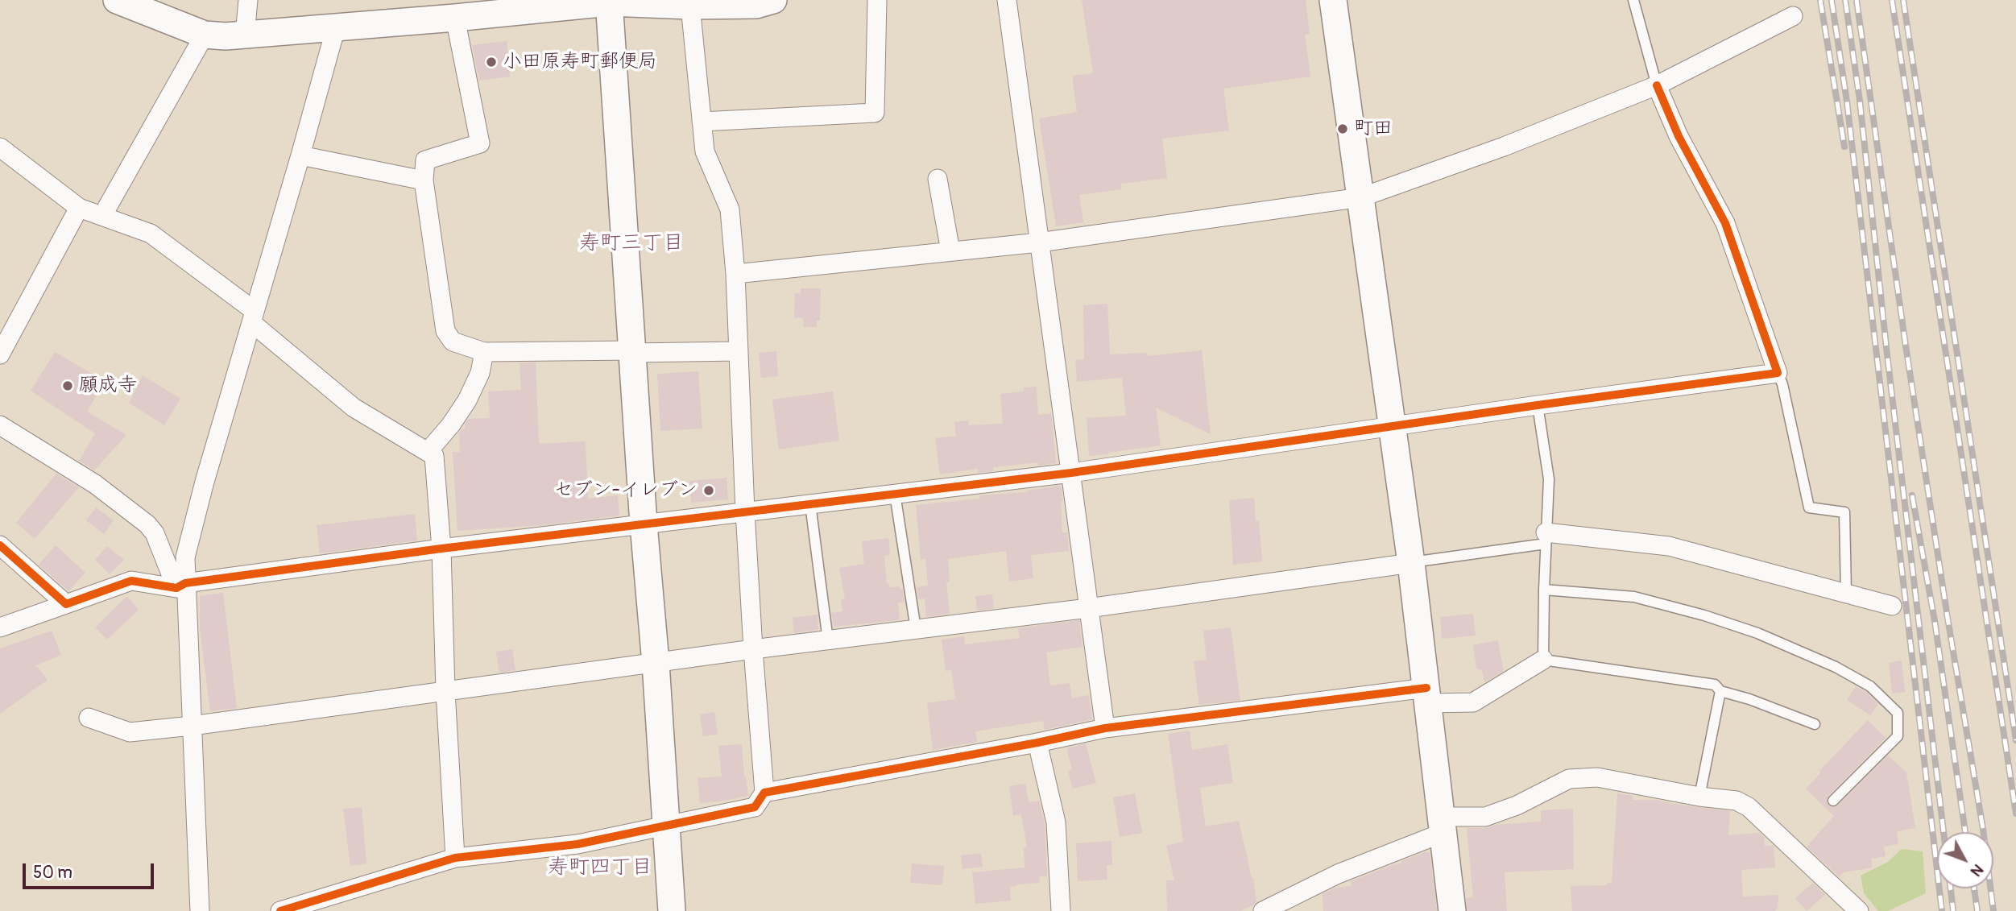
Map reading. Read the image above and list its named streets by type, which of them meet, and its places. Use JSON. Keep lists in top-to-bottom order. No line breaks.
{"districts":["寿町三丁目","寿町四丁目"],"places":["小田原寿町郵便局","町田","願成寺","セブン-イレブン"],"scale_bar":"50 m","north":"bottom right"}
